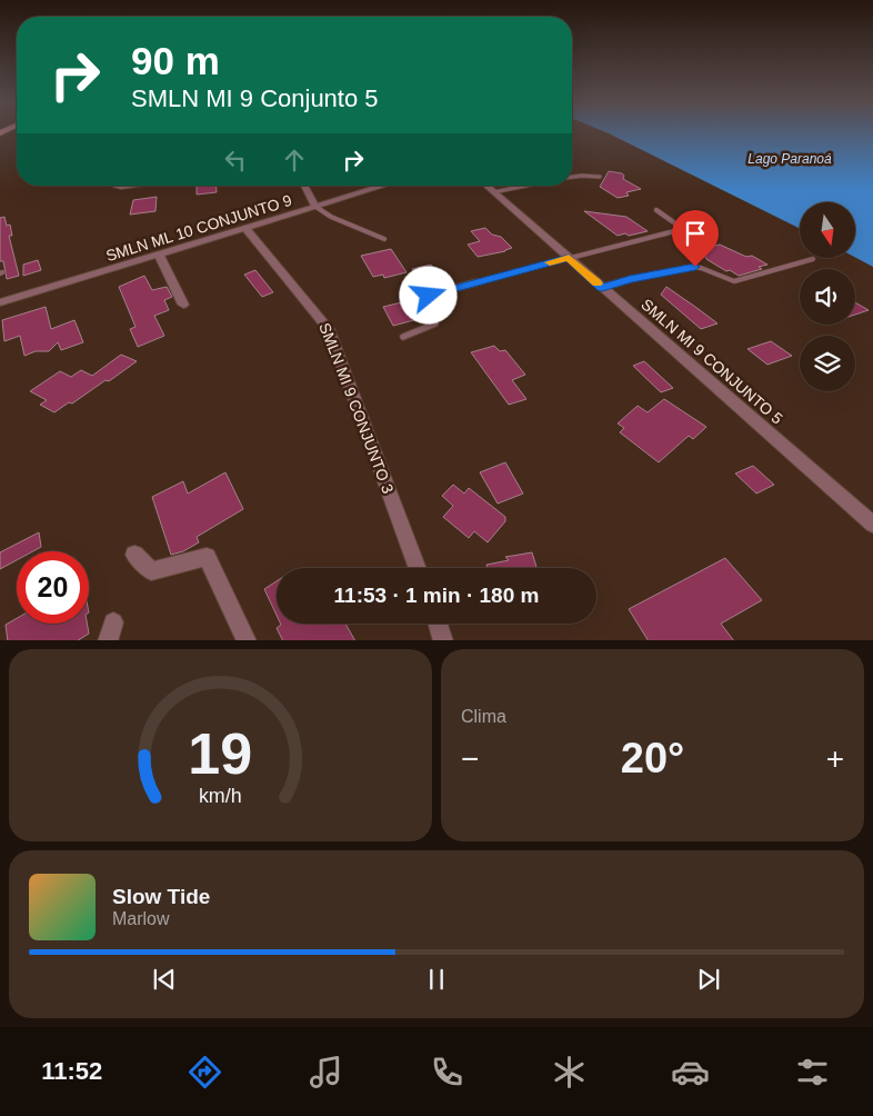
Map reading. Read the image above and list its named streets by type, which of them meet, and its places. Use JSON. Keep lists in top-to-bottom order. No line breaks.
{"streets":{"street":["SMLN ML 10 CONJUNTO 9","SMLN MI 9 CONJUNTO 5","SMLN MI 9 CONJUNTO 3"]},"crossings":[["SMLN ML 10 CONJUNTO 9","SMLN MI 9 CONJUNTO 3"]],"water":["Lago Paranoá"],"north":"bottom","page":{"turn":["90 m","SMLN MI 9 Conjunto 5"],"limit":"20","trip":"11:53 · 1 min · 180 m","tile":"Clima","heat":["−","20°","+"],"song":["Slow Tide","Marlow"],"tabs":"11:52","gauge":["19","km/h"]}}
